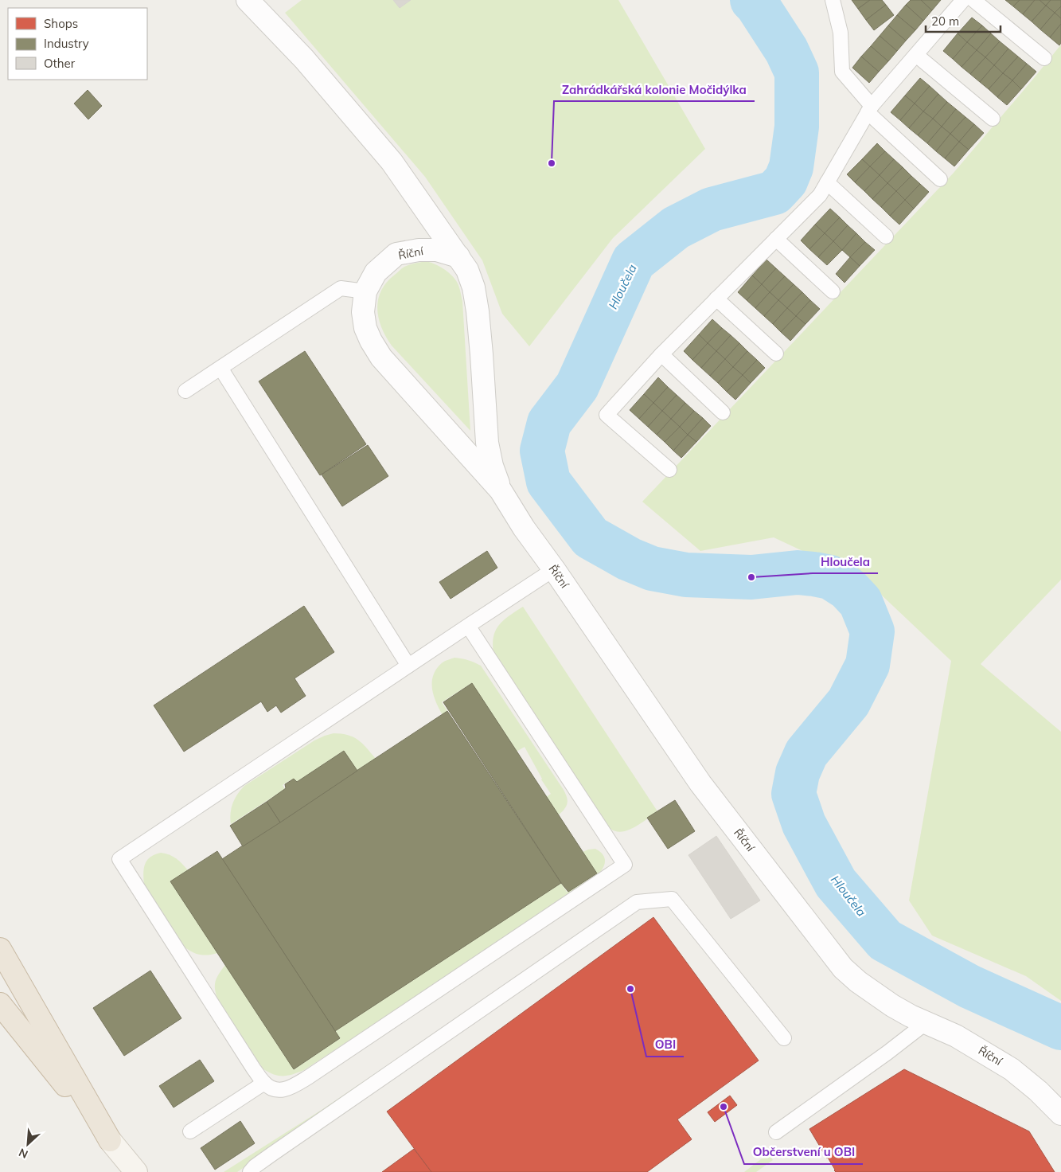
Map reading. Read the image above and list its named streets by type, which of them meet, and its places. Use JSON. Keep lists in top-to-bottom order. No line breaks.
{"streets":{"street":["Říční"]},"water":["Hloučela"],"places":["Zahrádkářská kolonie Močidýlka","Hloučela","OBI","Občerstvení u OBI"],"legend":["Shops","Industry","Other"],"scale_bar":"20 m","north":"bottom left"}
